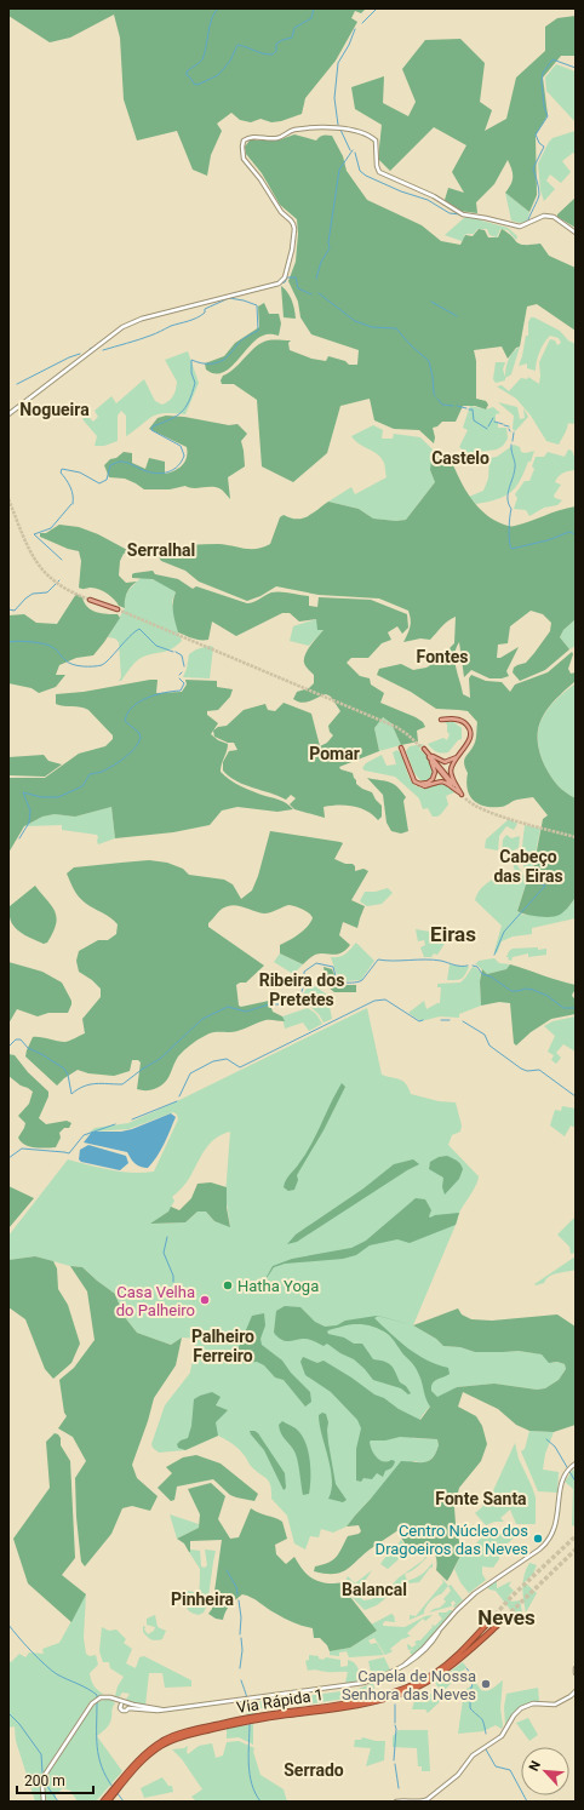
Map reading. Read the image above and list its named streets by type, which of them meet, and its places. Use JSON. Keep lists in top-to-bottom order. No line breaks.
{"streets":{"highway":["Via Rápida 1"]},"districts":["Nogueira","Castelo","Serralhal","Fontes","Pomar","Cabeço das Eiras","Eiras","Ribeira dos Pretetes","Palheiro Ferreiro","Fonte Santa","Balancal","Pinheira","Neves","Serrado"],"places":["Hatha Yoga","Casa Velha do Palheiro","Centro Núcleo dos Dragoeiros das Neves","Capela de Nossa Senhora das Neves"],"scale_bar":"200 m","north":"top left"}
